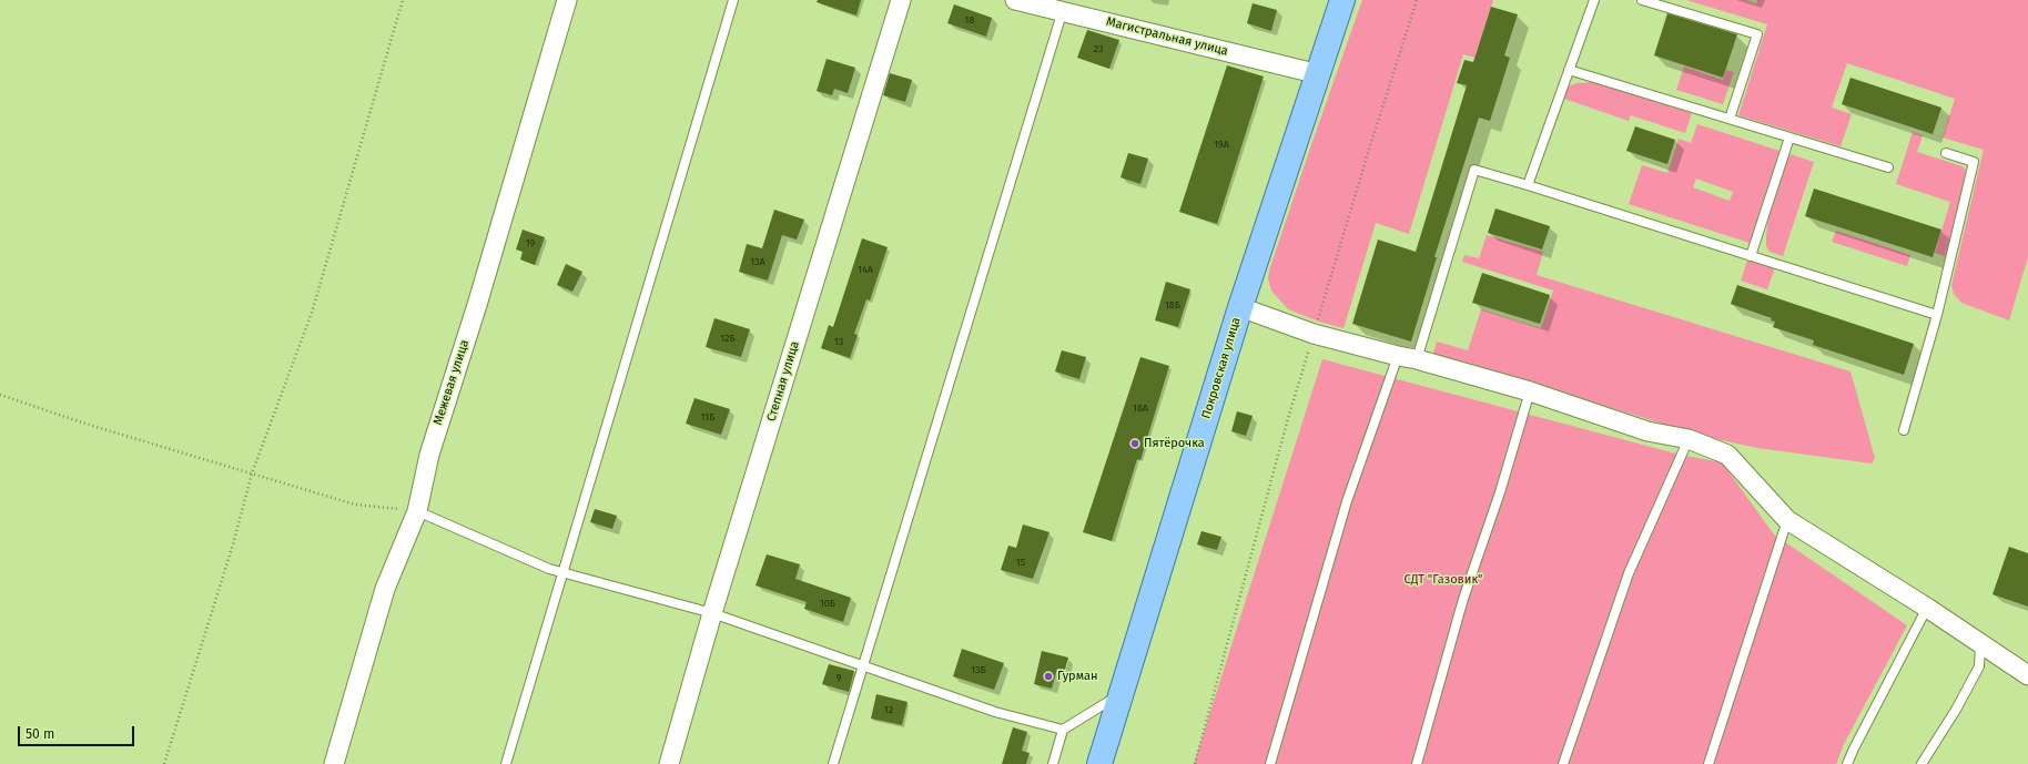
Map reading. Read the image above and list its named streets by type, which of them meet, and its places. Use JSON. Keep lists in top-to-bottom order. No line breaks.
{"streets":{"main road":["Покровская улица"],"street":["Магистральная улица","Степная улица","Межевая улица"]},"crossings":[["Магистральная улица","Покровская улица"]],"parks":["СДТ \"Газовик\""],"places":["Пятёрочка","Гурман"],"house_numbers":["18","23","19А","19","13А","14А","18Б","12Б","13","18А","11Б","15","10Б","13Б","9","12"],"scale_bar":"50 m"}
